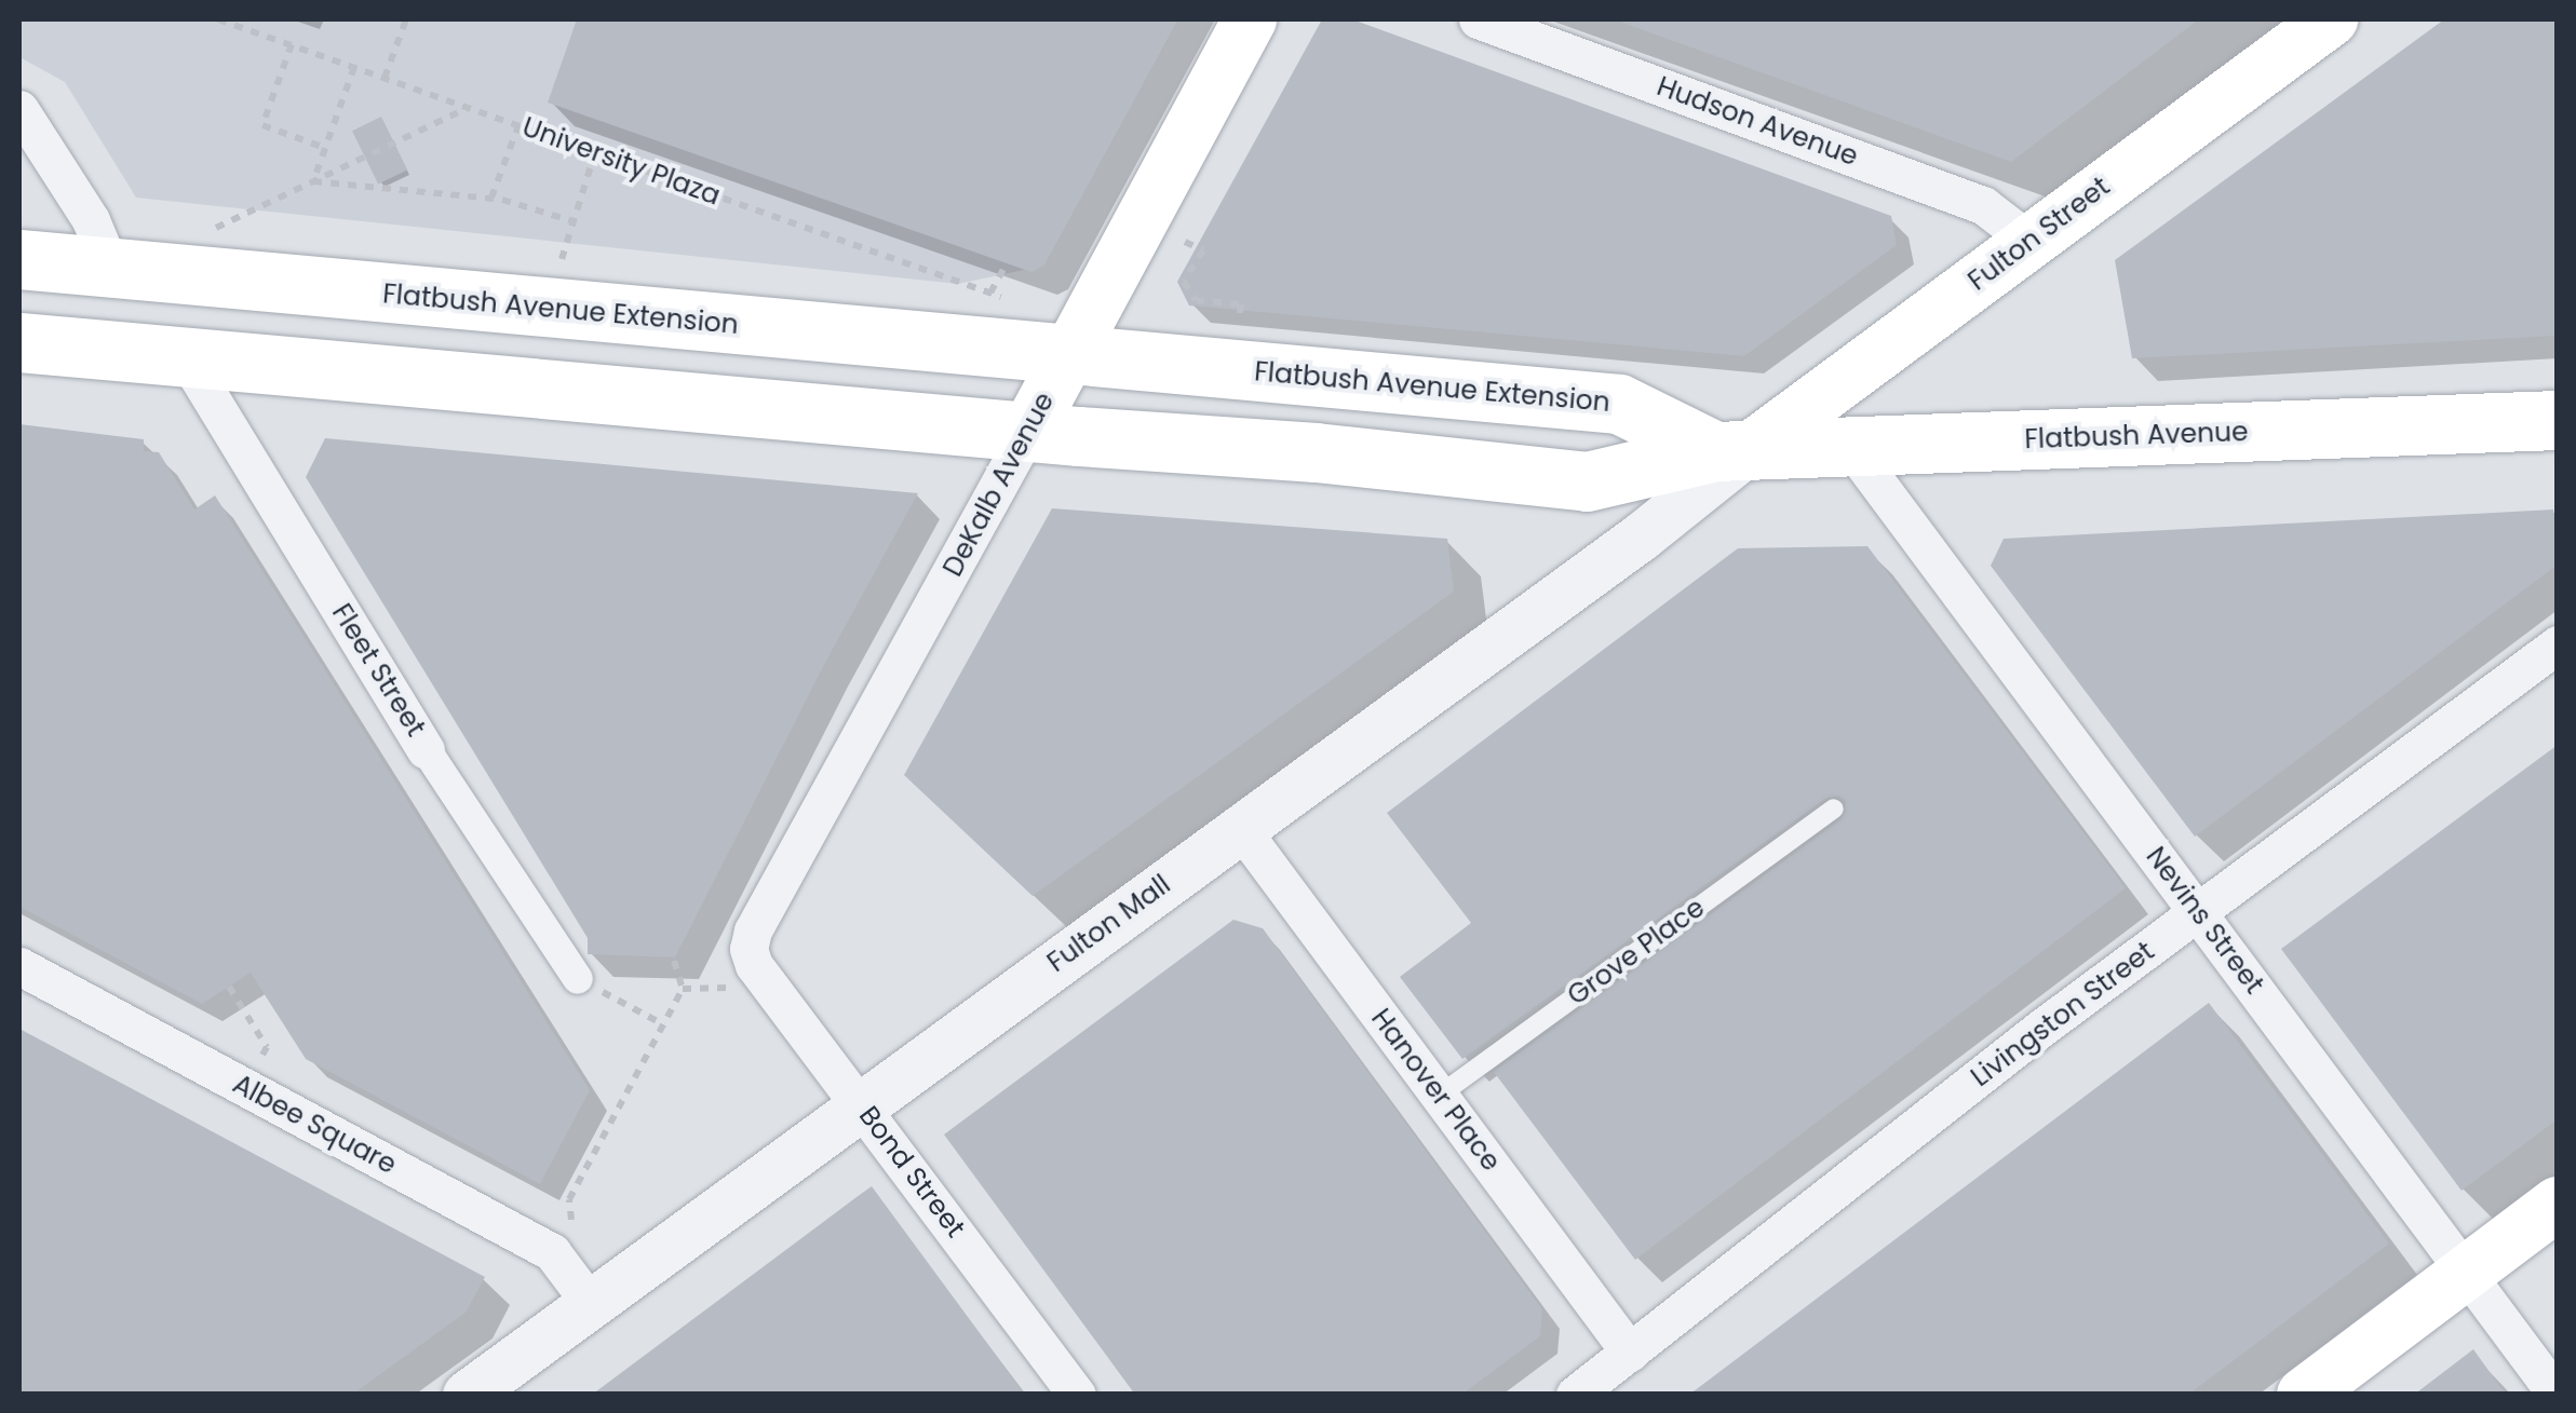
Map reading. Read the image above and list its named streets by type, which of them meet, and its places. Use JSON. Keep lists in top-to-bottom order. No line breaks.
{"streets":{"main road":["Fulton Street","Flatbush Avenue Extension","Flatbush Avenue","DeKalb Avenue"],"street":["Hudson Avenue","Fleet Street","Nevins Street","Fulton Mall","Livingston Street","Hanover Place","Albee Square","Bond Street"],"lane":["Grove Place"],"path":["University Plaza"]},"crossings":[["Hudson Avenue","Fulton Street"],["Fulton Street","Flatbush Avenue Extension"],["Fulton Street","Flatbush Avenue"],["Fulton Street","Fulton Mall"],["Flatbush Avenue Extension","Flatbush Avenue"],["Flatbush Avenue Extension","DeKalb Avenue"],["Flatbush Avenue Extension","Fulton Mall"],["Flatbush Avenue","Nevins Street"],["Flatbush Avenue","Fulton Mall"],["DeKalb Avenue","Bond Street"],["Nevins Street","Livingston Street"],["Fulton Mall","Hanover Place"],["Fulton Mall","Albee Square"],["Fulton Mall","Bond Street"],["Grove Place","Hanover Place"],["Livingston Street","Hanover Place"]]}
